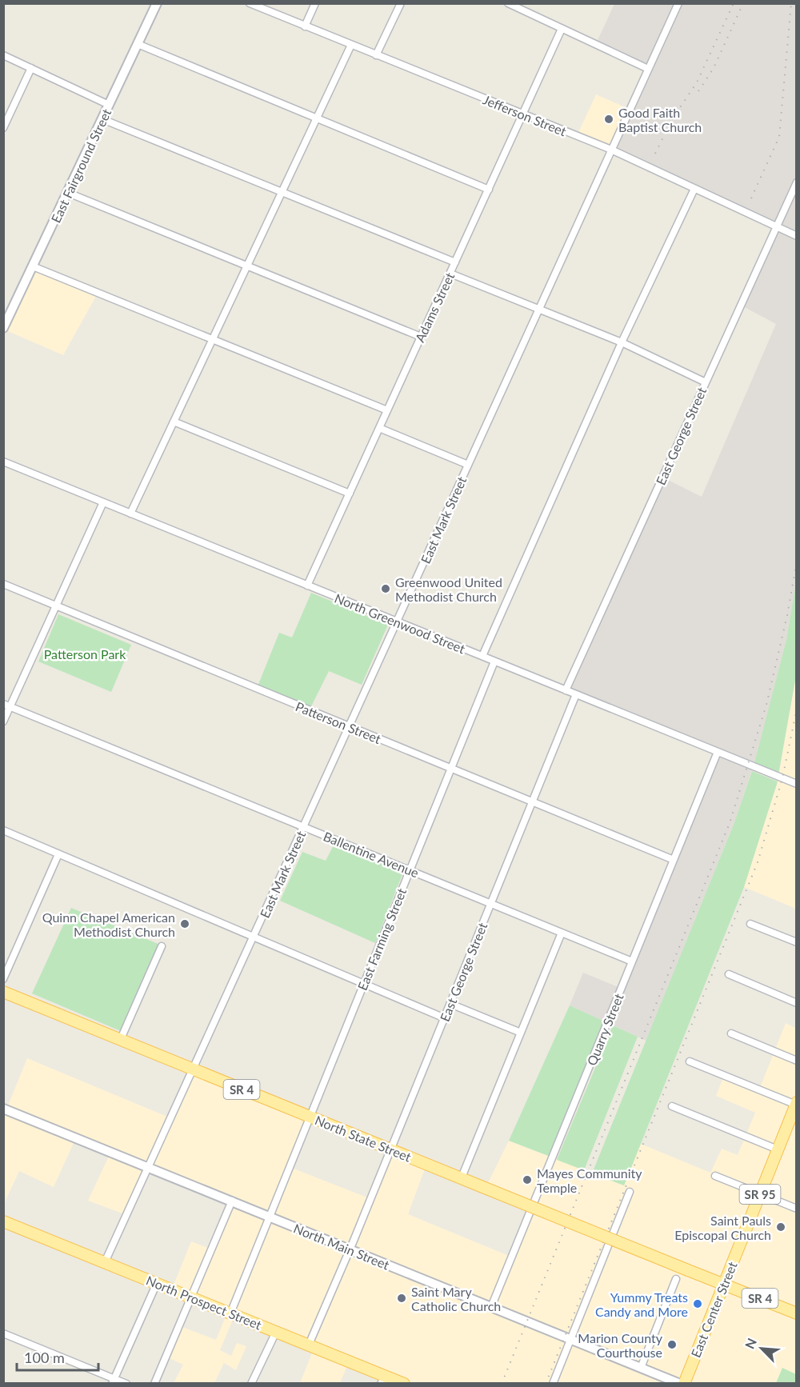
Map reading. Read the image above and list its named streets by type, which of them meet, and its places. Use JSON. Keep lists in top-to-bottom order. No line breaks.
{"streets":{"main road":["SR 4","North State Street","SR 95","North Prospect Street","East Center Street"],"street":["Jefferson Street","East Fairground Street","Adams Street","East George Street","East Mark Street","North Greenwood Street","Patterson Street","Ballentine Avenue","East Farming Street","Quarry Street","North Main Street"]},"crossings":[["Jefferson Street","Adams Street"],["Jefferson Street","East George Street"],["Jefferson Street","East Mark Street"],["Adams Street","North Greenwood Street"],["East George Street","North Greenwood Street"],["East George Street","Patterson Street"],["East George Street","Ballentine Avenue"],["East George Street","North State Street"],["East George Street","North Main Street"],["East George Street","North Prospect Street"],["East Mark Street","North Greenwood Street"],["East Mark Street","Patterson Street"],["East Mark Street","Ballentine Avenue"],["East Mark Street","North State Street"],["East Mark Street","North Main Street"],["East Mark Street","North Prospect Street"],["North Greenwood Street","East Farming Street"],["North Greenwood Street","Quarry Street"],["Patterson Street","East Farming Street"],["Patterson Street","Quarry Street"],["Ballentine Avenue","East Farming Street"],["Ballentine Avenue","Quarry Street"],["East Farming Street","North State Street"],["East Farming Street","North Main Street"],["East Farming Street","North Prospect Street"],["Quarry Street","North Main Street"],["SR 4","North State Street"],["SR 4","East Center Street"],["North State Street","East Center Street"]],"parks":["Patterson Park"],"places":["Good Faith Baptist Church","Greenwood United Methodist Church","Quinn Chapel American Methodist Church","Mayes Community Temple","Saint Pauls Episcopal Church","Saint Mary Catholic Church","Yummy Treats Candy and More","Marion County Courthouse"],"scale_bar":"100 m","north":"top left"}
